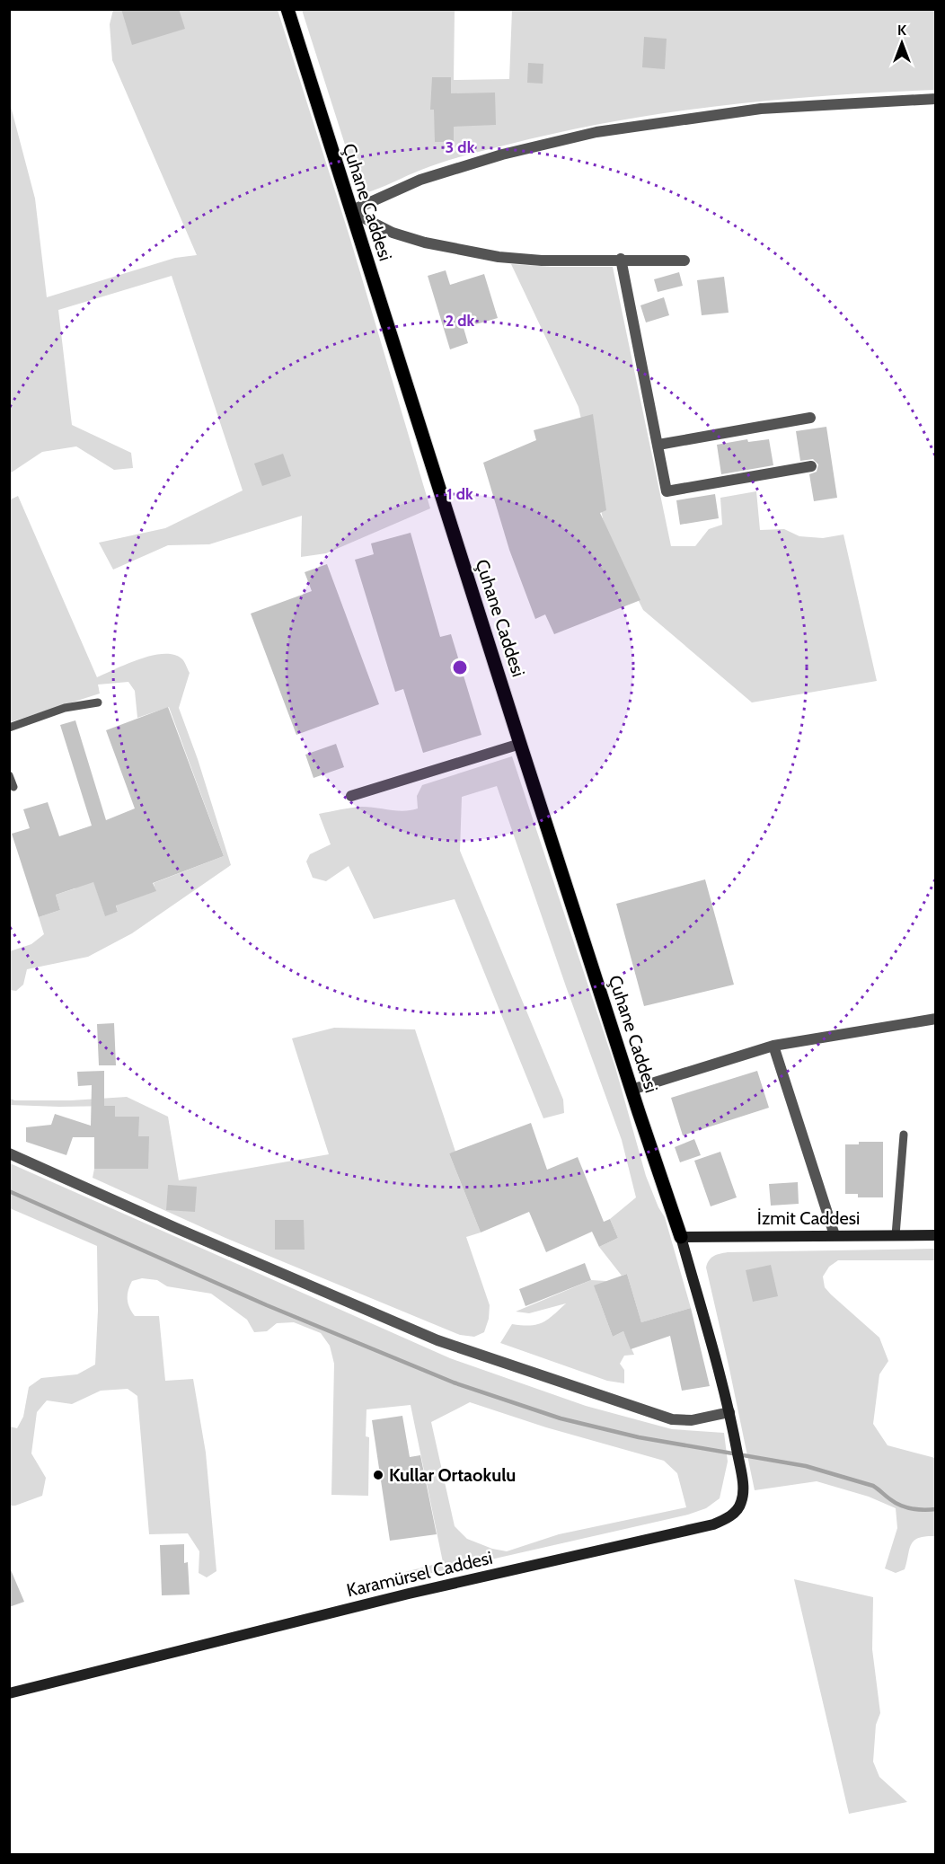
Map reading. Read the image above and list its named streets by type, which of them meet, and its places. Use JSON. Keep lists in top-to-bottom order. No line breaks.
{"streets":{"main road":["Çuhane Caddesi","İzmit Caddesi","Karamürsel Caddesi"]},"crossings":[["Çuhane Caddesi","İzmit Caddesi"],["Çuhane Caddesi","Karamürsel Caddesi"],["İzmit Caddesi","Karamürsel Caddesi"]],"places":["Kullar Ortaokulu"],"north":"top","rings":["3 dk","2 dk","1 dk"]}
